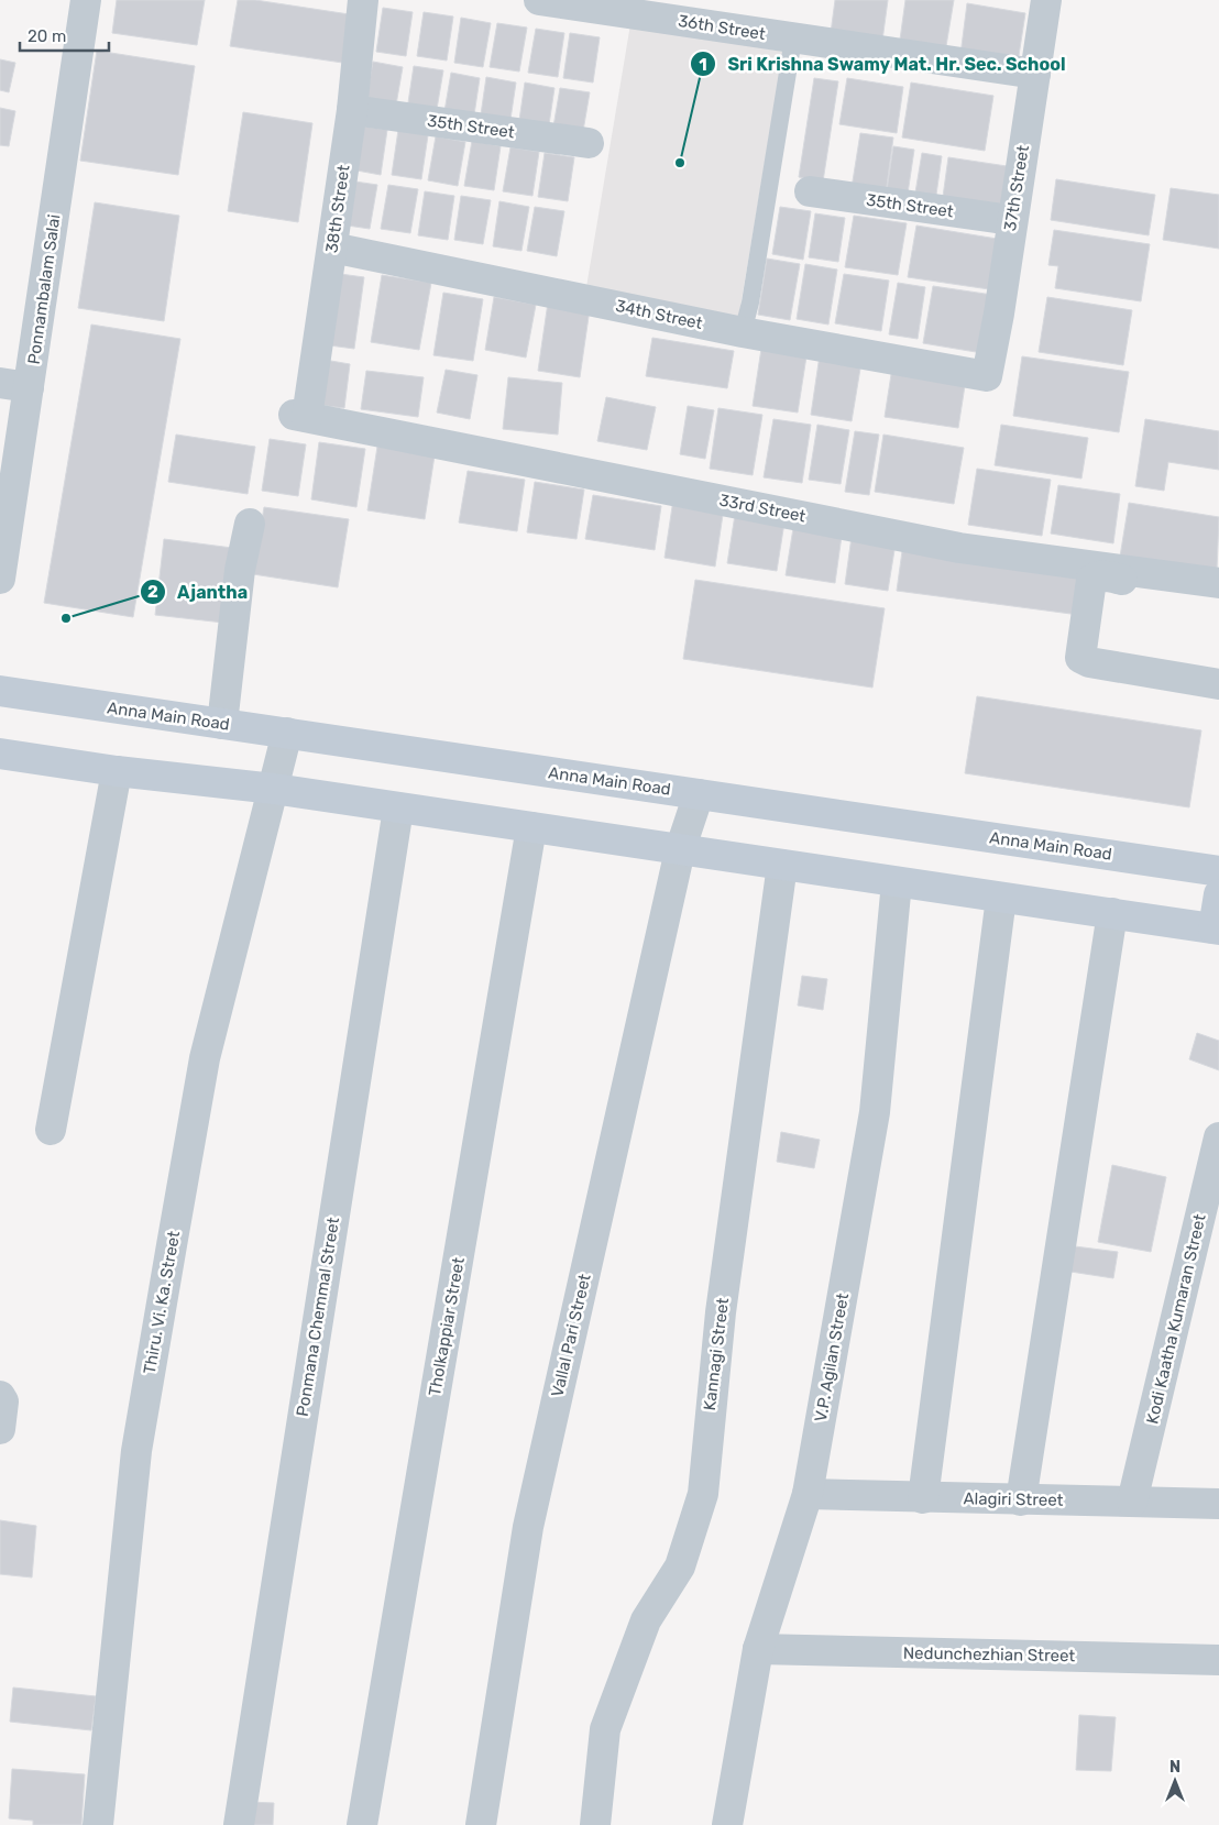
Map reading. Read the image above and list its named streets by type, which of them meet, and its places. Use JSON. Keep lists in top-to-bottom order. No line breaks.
{"streets":{"main road":["Anna Main Road"],"street":["36th Street","35th Street","37th Street","38th Street","Ponnambalam Salai","34th Street","33rd Street","Thiru. Vi. Ka. Street","Ponmana Chemmal Street","Kodi Kaatha Kumaran Street","Tholkappiar Street","Vallal Pari Street","Kannagi Street","V.P. Agilan Street","Alagiri Street","Nedunchezhian Street"]},"crossings":[["36th Street","37th Street"],["35th Street","37th Street"],["35th Street","38th Street"],["37th Street","34th Street"],["38th Street","34th Street"],["38th Street","33rd Street"],["Anna Main Road","Thiru. Vi. Ka. Street"],["Anna Main Road","Vallal Pari Street"],["Kodi Kaatha Kumaran Street","Alagiri Street"],["V.P. Agilan Street","Alagiri Street"],["V.P. Agilan Street","Nedunchezhian Street"]],"places":["Sri Krishna Swamy Mat. Hr. Sec. School","Ajantha"],"scale_bar":"20 m","north":"top"}
